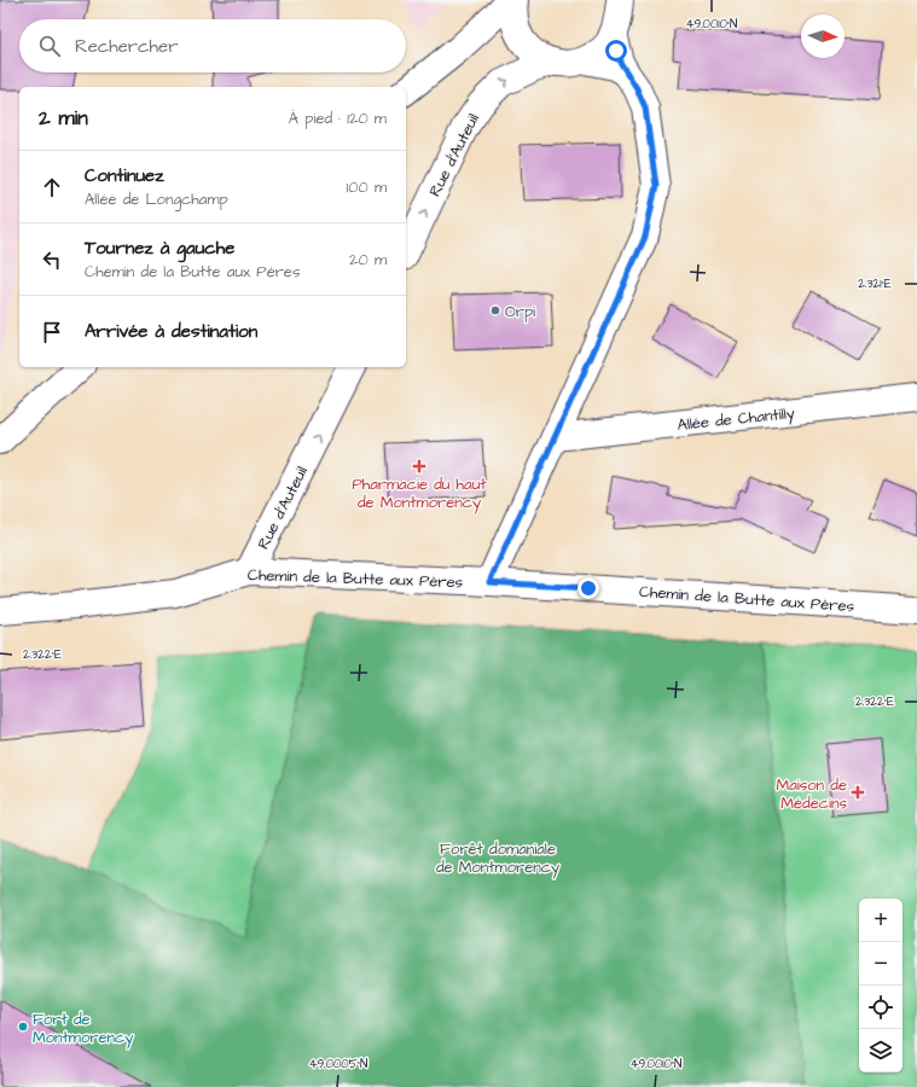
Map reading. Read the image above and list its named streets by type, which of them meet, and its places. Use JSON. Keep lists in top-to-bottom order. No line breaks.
{"streets":{"street":["Rue d'Auteuil","Allée de Chantilly","Chemin de la Butte aux Pères"]},"crossings":[["Rue d'Auteuil","Chemin de la Butte aux Pères"]],"parks":["Forêt domaniale de Montmorency"],"places":{"other":["Orpi","Fort de Montmorency"],"health":["Pharmacie du haut de Montmorency","Maison de Médecins"]},"north":"right","page":{"search":"Rechercher","heading":["2 min","À pied · 120 m"],"list":[["Continuez","Allée de Longchamp","100 m"],["Tournez à gauche","Chemin de la Butte aux Pères","20 m"],"Arrivée à destination"],"map_buttons":["+","−"]},"coordinates":["49.0010°N","2.321°E","2.322°E","49.0005°N"]}
